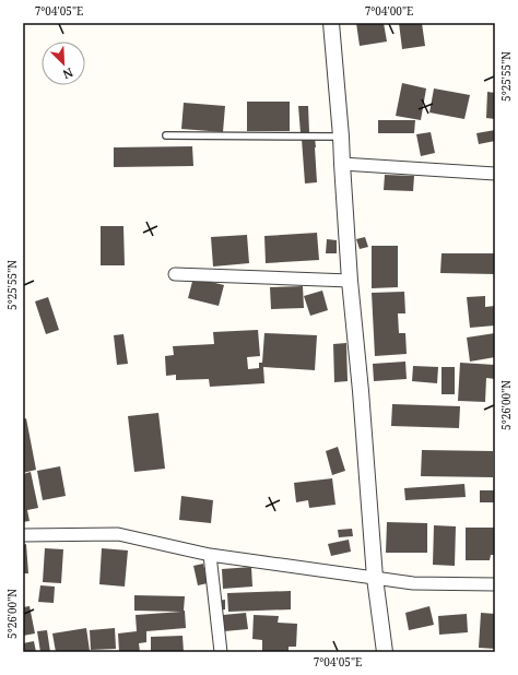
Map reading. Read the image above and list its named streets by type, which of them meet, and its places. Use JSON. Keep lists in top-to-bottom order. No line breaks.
{"north":"bottom right","coordinates":["7°04'05\"E","7°04'00\"E","5°25'55\"N","5°26'00\"N"]}
